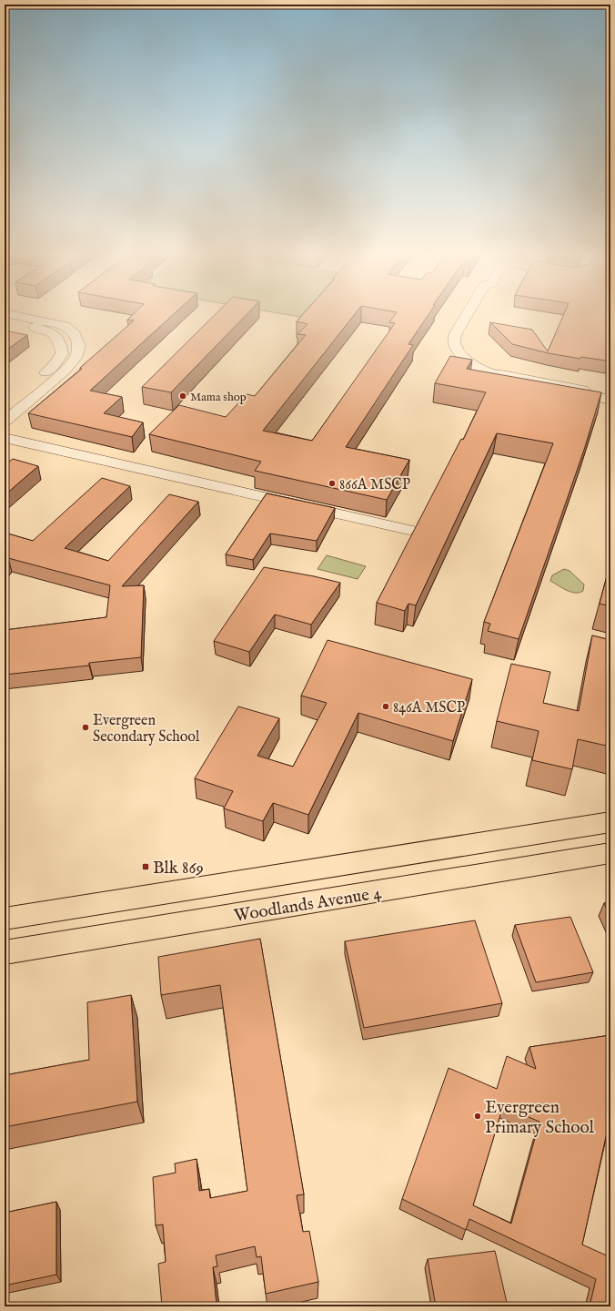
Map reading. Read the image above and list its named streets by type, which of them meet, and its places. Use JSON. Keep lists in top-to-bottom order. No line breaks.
{"streets":{"main road":["Woodlands Avenue 4"]},"places":{"other":["Mama shop","866A MSCP","846A MSCP","Evergreen Secondary School","Evergreen Primary School"],"transit":["Blk 869"]}}
